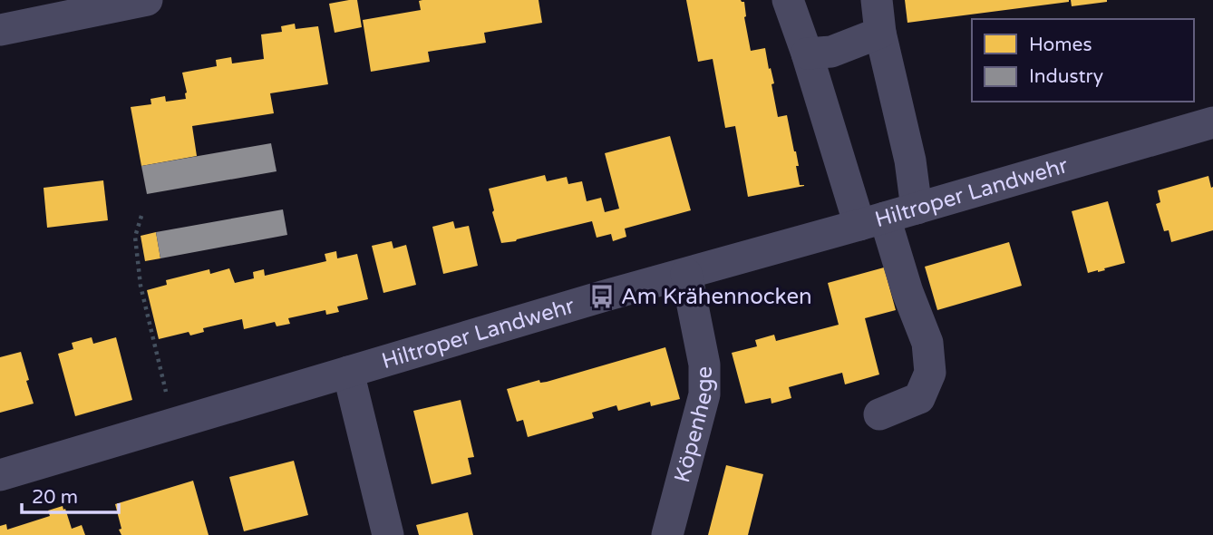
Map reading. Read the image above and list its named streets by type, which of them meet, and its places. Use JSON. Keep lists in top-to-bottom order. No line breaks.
{"streets":{"street":["Hiltroper Landwehr","Köpenhege"]},"crossings":[["Hiltroper Landwehr","Köpenhege"]],"places":{"bus stop":["Am Krähennocken"]},"legend":["Homes","Industry"],"scale_bar":"20 m"}
